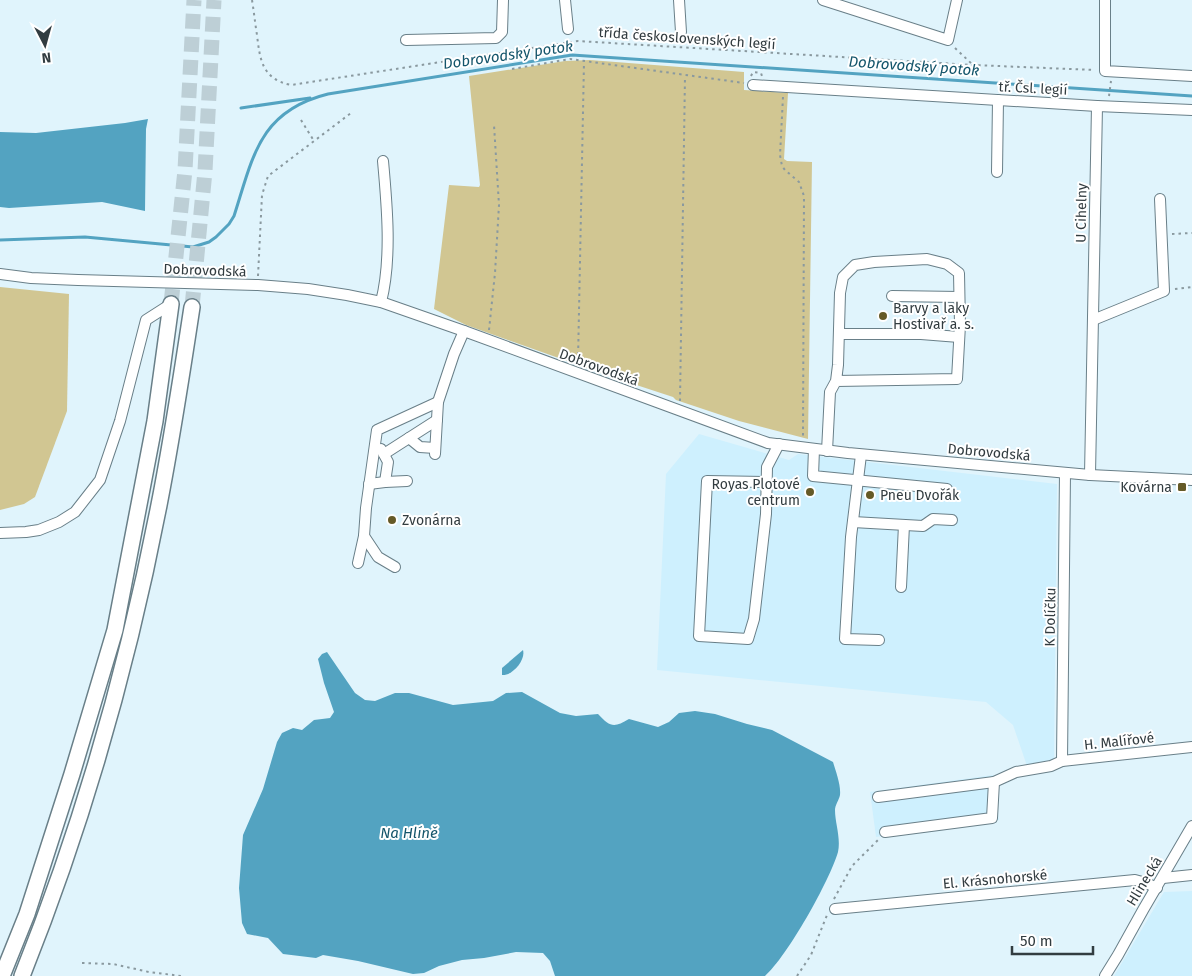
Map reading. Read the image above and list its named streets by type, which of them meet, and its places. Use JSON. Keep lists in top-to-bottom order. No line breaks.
{"streets":{"street":["tř. Čsl. legií","U Cihelny","Dobrovodská","K Dolíčku","H. Malířové","El. Krásnohorské","Hlinecká"],"path":["třída československých legií"]},"crossings":[["třída československých legií","tř. Čsl. legií"],["tř. Čsl. legií","U Cihelny"],["U Cihelny","Dobrovodská"],["Dobrovodská","K Dolíčku"],["K Dolíčku","H. Malířové"],["El. Krásnohorské","Hlinecká"]],"water":["Dobrovodský potok","Na Hlíně"],"places":{"other":["Barvy a laky Hostivař a. s.","Royas Plotové centrum","Pneu Dvořák","Zvonárna"],"transit":["Kovárna"]},"scale_bar":"50 m","north":"bottom"}
